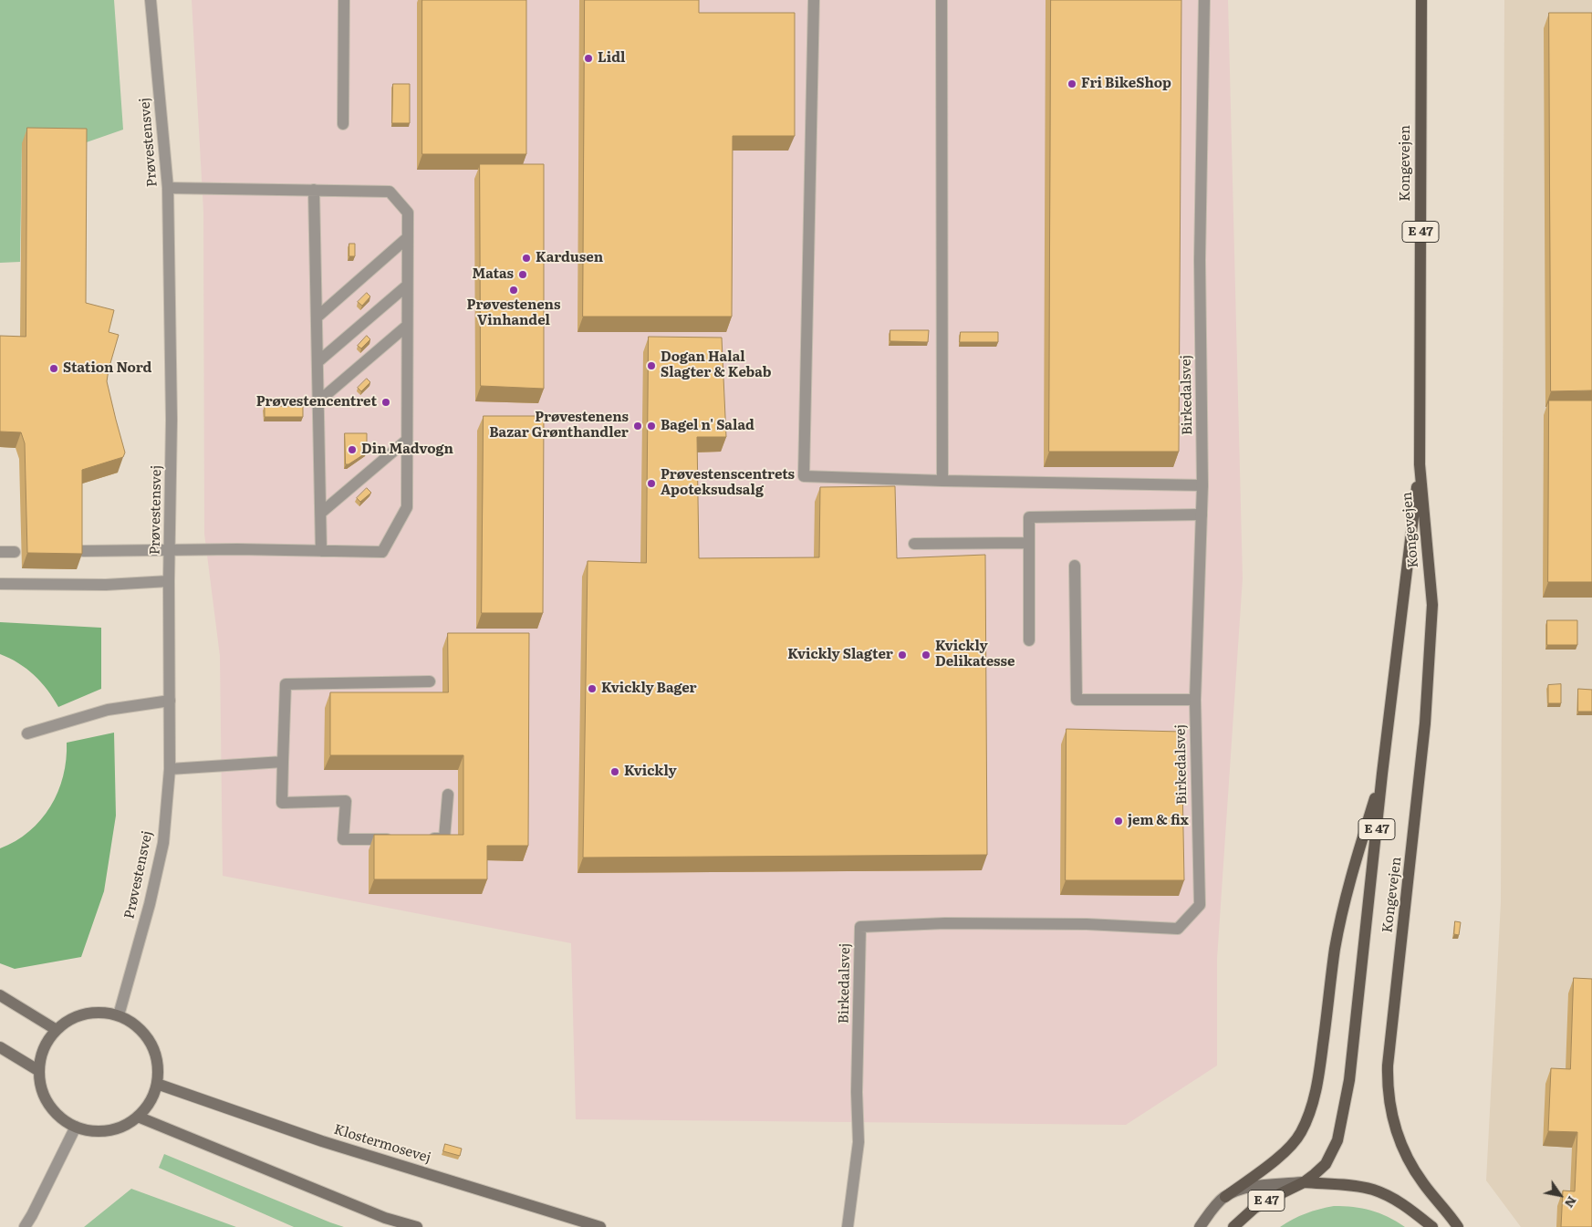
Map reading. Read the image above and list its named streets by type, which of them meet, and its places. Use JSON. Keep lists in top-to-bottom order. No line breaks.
{"streets":{"main road":["Kongevejen","E 47","Klostermosevej"],"street":["Prøvestensvej","Birkedalsvej"]},"crossings":[["Prøvestensvej","Klostermosevej"],["Kongevejen","E 47"]],"places":["Lidl","Fri BikeShop","Kardusen","Matas","Prøvestenens Vinhandel","Dogan Halal Slagter & Kebab","Station Nord","Prøvestencentret","Prøvestenens Bazar Grønthandler","Bagel n' Salad","Din Madvogn","Prøvestenscentrets Apoteksudsalg","Kvickly Slagter","Kvickly Delikatesse","Kvickly Bager","Kvickly","jem & fix"],"north":"bottom right"}
